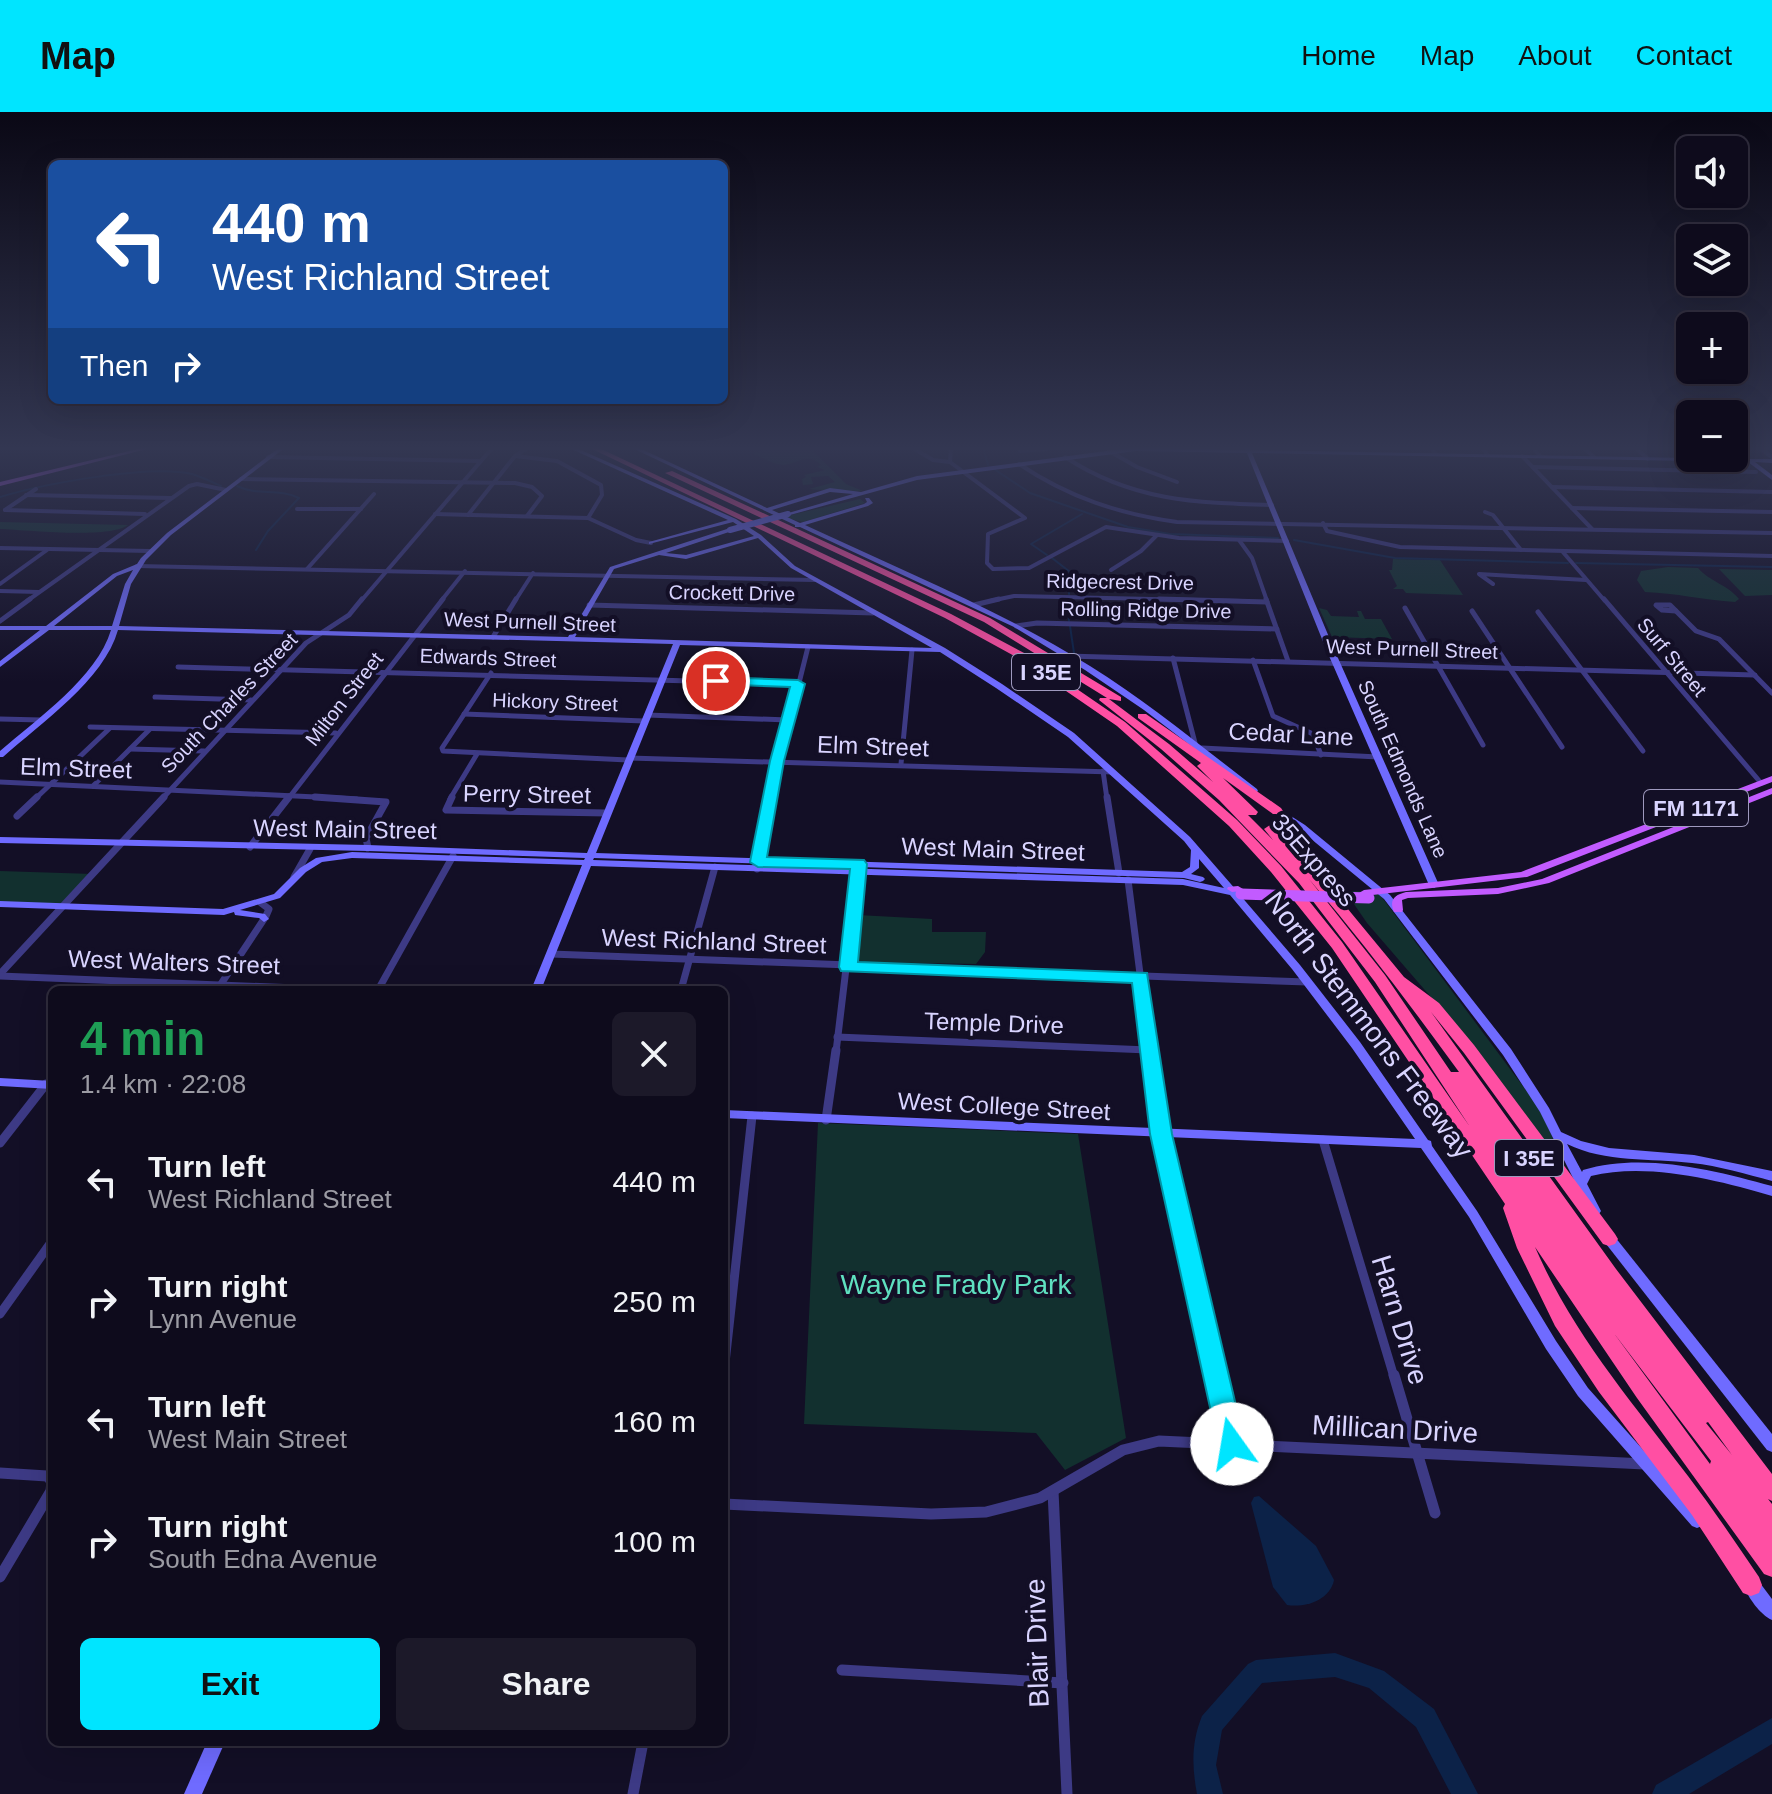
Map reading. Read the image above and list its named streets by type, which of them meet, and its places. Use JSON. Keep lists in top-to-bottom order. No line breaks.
{"streets":{"highway":["I 35E","35Express","North Stemmons Freeway"],"main road":["West Purnell Street","South Edmonds Lane","FM 1171","West Main Street","West College Street"],"street":["Ridgecrest Drive","Crockett Drive","Rolling Ridge Drive","Surf Street","Edwards Street","Milton Street","Hickory Street","South Charles Street","Cedar Lane","Elm Street","Perry Street","West Richland Street","West Walters Street","Temple Drive","Harn Drive","Millican Drive","Blair Drive"]},"crossings":[["Crockett Drive","North Stemmons Freeway"],["West Purnell Street","Surf Street"],["West Purnell Street","Milton Street"],["West Purnell Street","South Charles Street"],["West Purnell Street","South Edmonds Lane"],["West Purnell Street","North Stemmons Freeway"],["Surf Street","West Main Street"],["Edwards Street","Milton Street"],["Edwards Street","South Charles Street"],["I 35E","North Stemmons Freeway"],["Milton Street","Elm Street"],["Milton Street","West Main Street"],["Hickory Street","Elm Street"],["South Charles Street","Elm Street"],["South Charles Street","West Main Street"],["South Charles Street","West Walters Street"],["Cedar Lane","South Edmonds Lane"],["Elm Street","Perry Street"],["Elm Street","West Main Street"],["Elm Street","North Stemmons Freeway"],["South Edmonds Lane","West Main Street"],["West Main Street","North Stemmons Freeway"],["West Richland Street","North Stemmons Freeway"],["North Stemmons Freeway","West College Street"],["North Stemmons Freeway","Millican Drive"],["West College Street","Harn Drive"],["Harn Drive","Millican Drive"],["Millican Drive","Blair Drive"]],"parks":["Wayne Frady Park"],"page":{"header":"Map","nav":["Home","Map","About","Contact"],"map_buttons":["+","−"],"turn":["440 m","West Richland Street"],"then":"Then","heading":["4 min","1.4 km · 22:08"],"list":[{"name":"Turn left","note":"West Richland Street","value":"440 m"},{"name":"Turn right","note":"Lynn Avenue","value":"250 m"},{"name":"Turn left","note":"West Main Street","value":"160 m"},{"name":"Turn right","note":"South Edna Avenue","value":"100 m"}],"buttons":["Exit","Share"]}}
